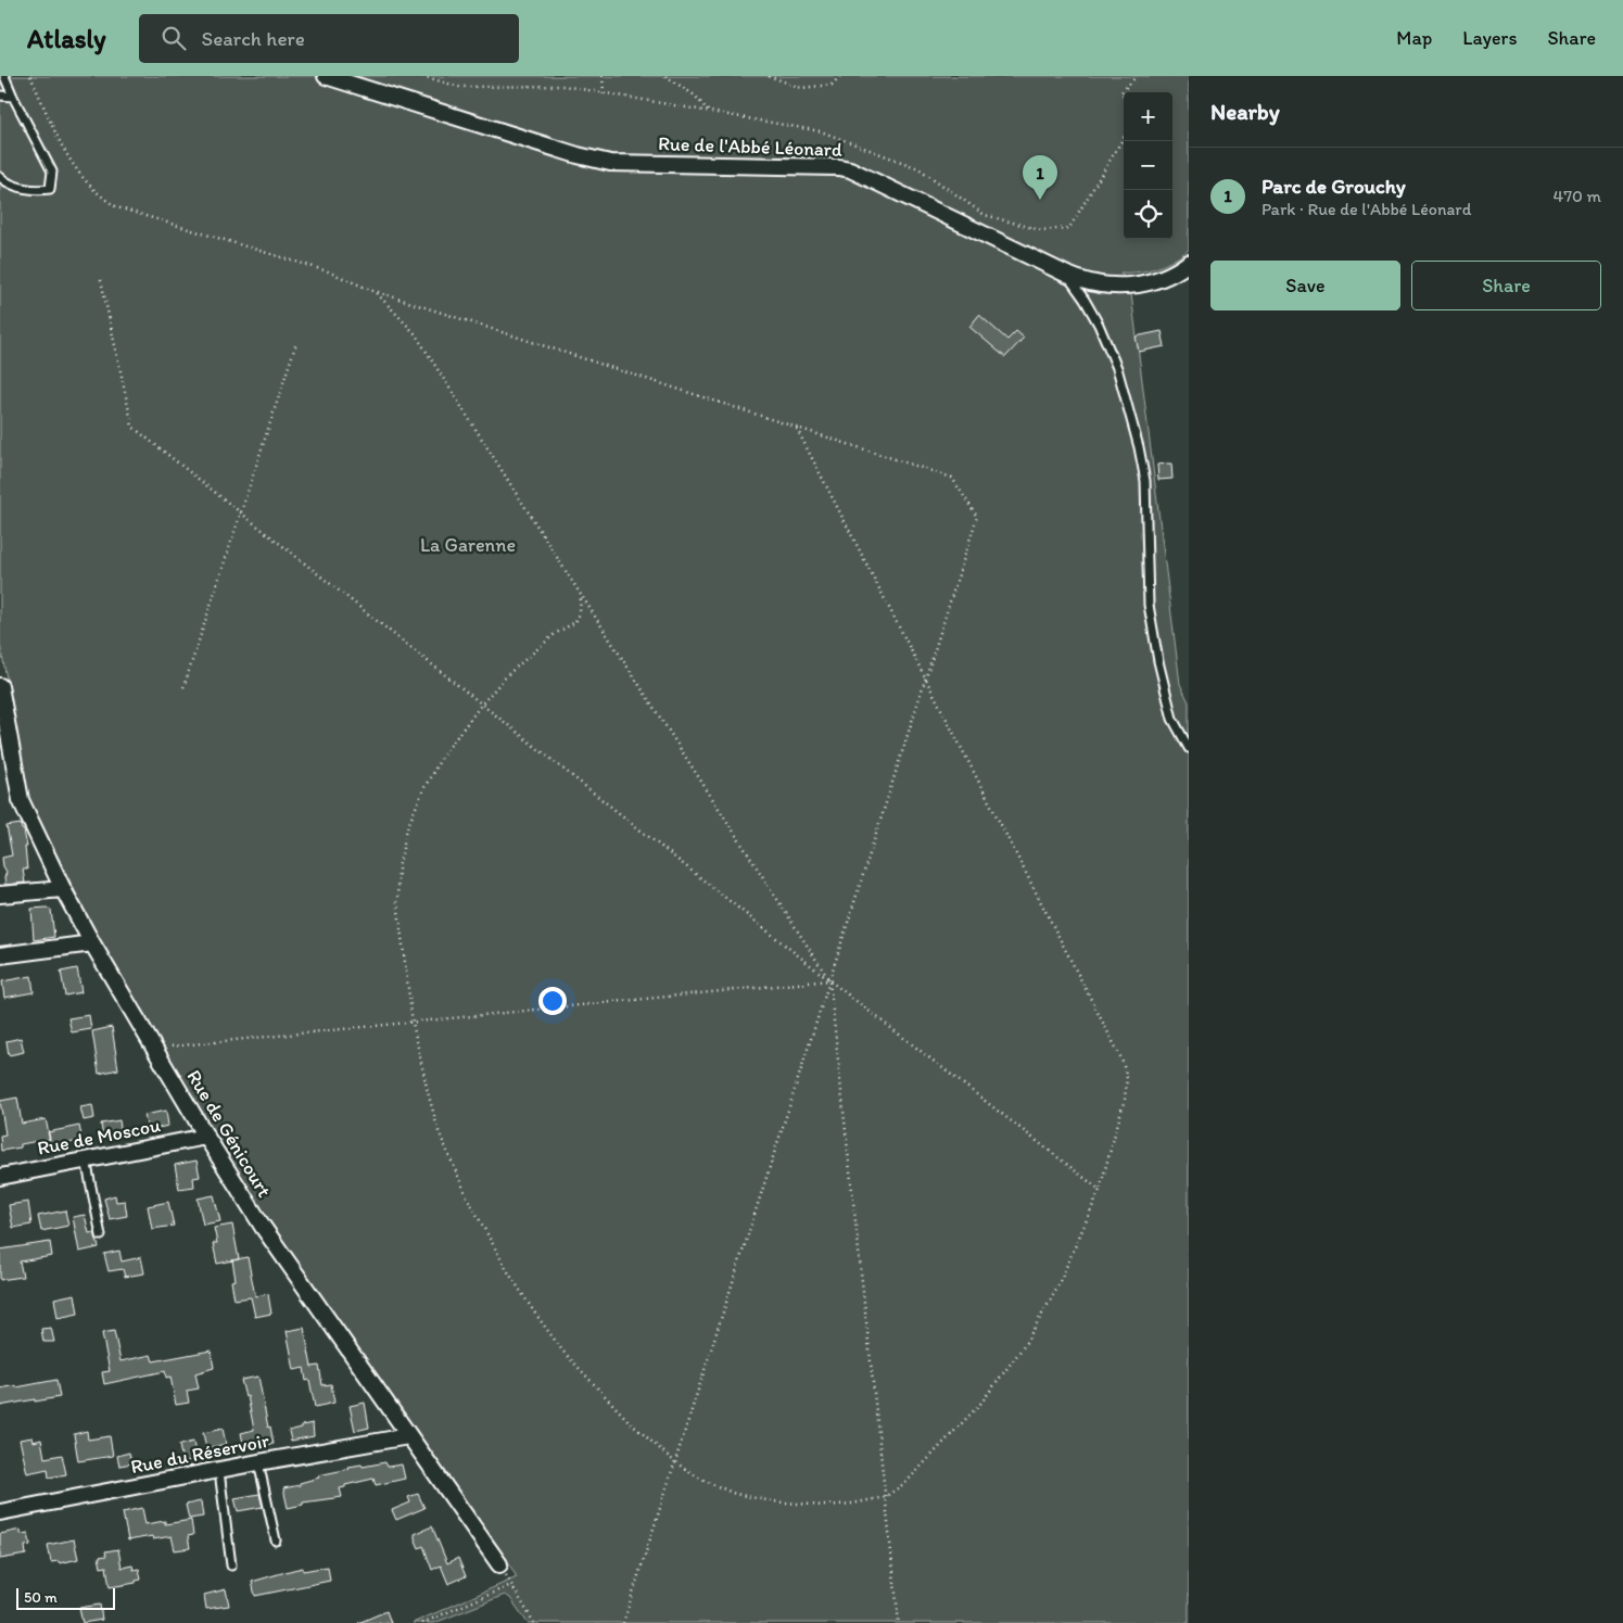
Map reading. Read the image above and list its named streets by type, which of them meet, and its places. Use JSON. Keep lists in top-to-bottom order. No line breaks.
{"streets":{"street":["Rue de l'Abbé Léonard","Rue de Génicourt","Rue de Moscou","Rue du Réservoir"]},"crossings":[["Rue de Génicourt","Rue de Moscou"],["Rue de Génicourt","Rue du Réservoir"]],"parks":["La Garenne"],"scale_bar":"50 m","page":{"header":"Atlasly","search":"Search here","nav":["Map","Layers","Share"],"heading":"Nearby","map_buttons":["+","−"],"list":[{"mark":"1","name":"Parc de Grouchy","note":"Park · Rue de l'Abbé Léonard","value":"470 m"}],"pins":"1","buttons":["Save","Share"],"scale":"50 m"}}
